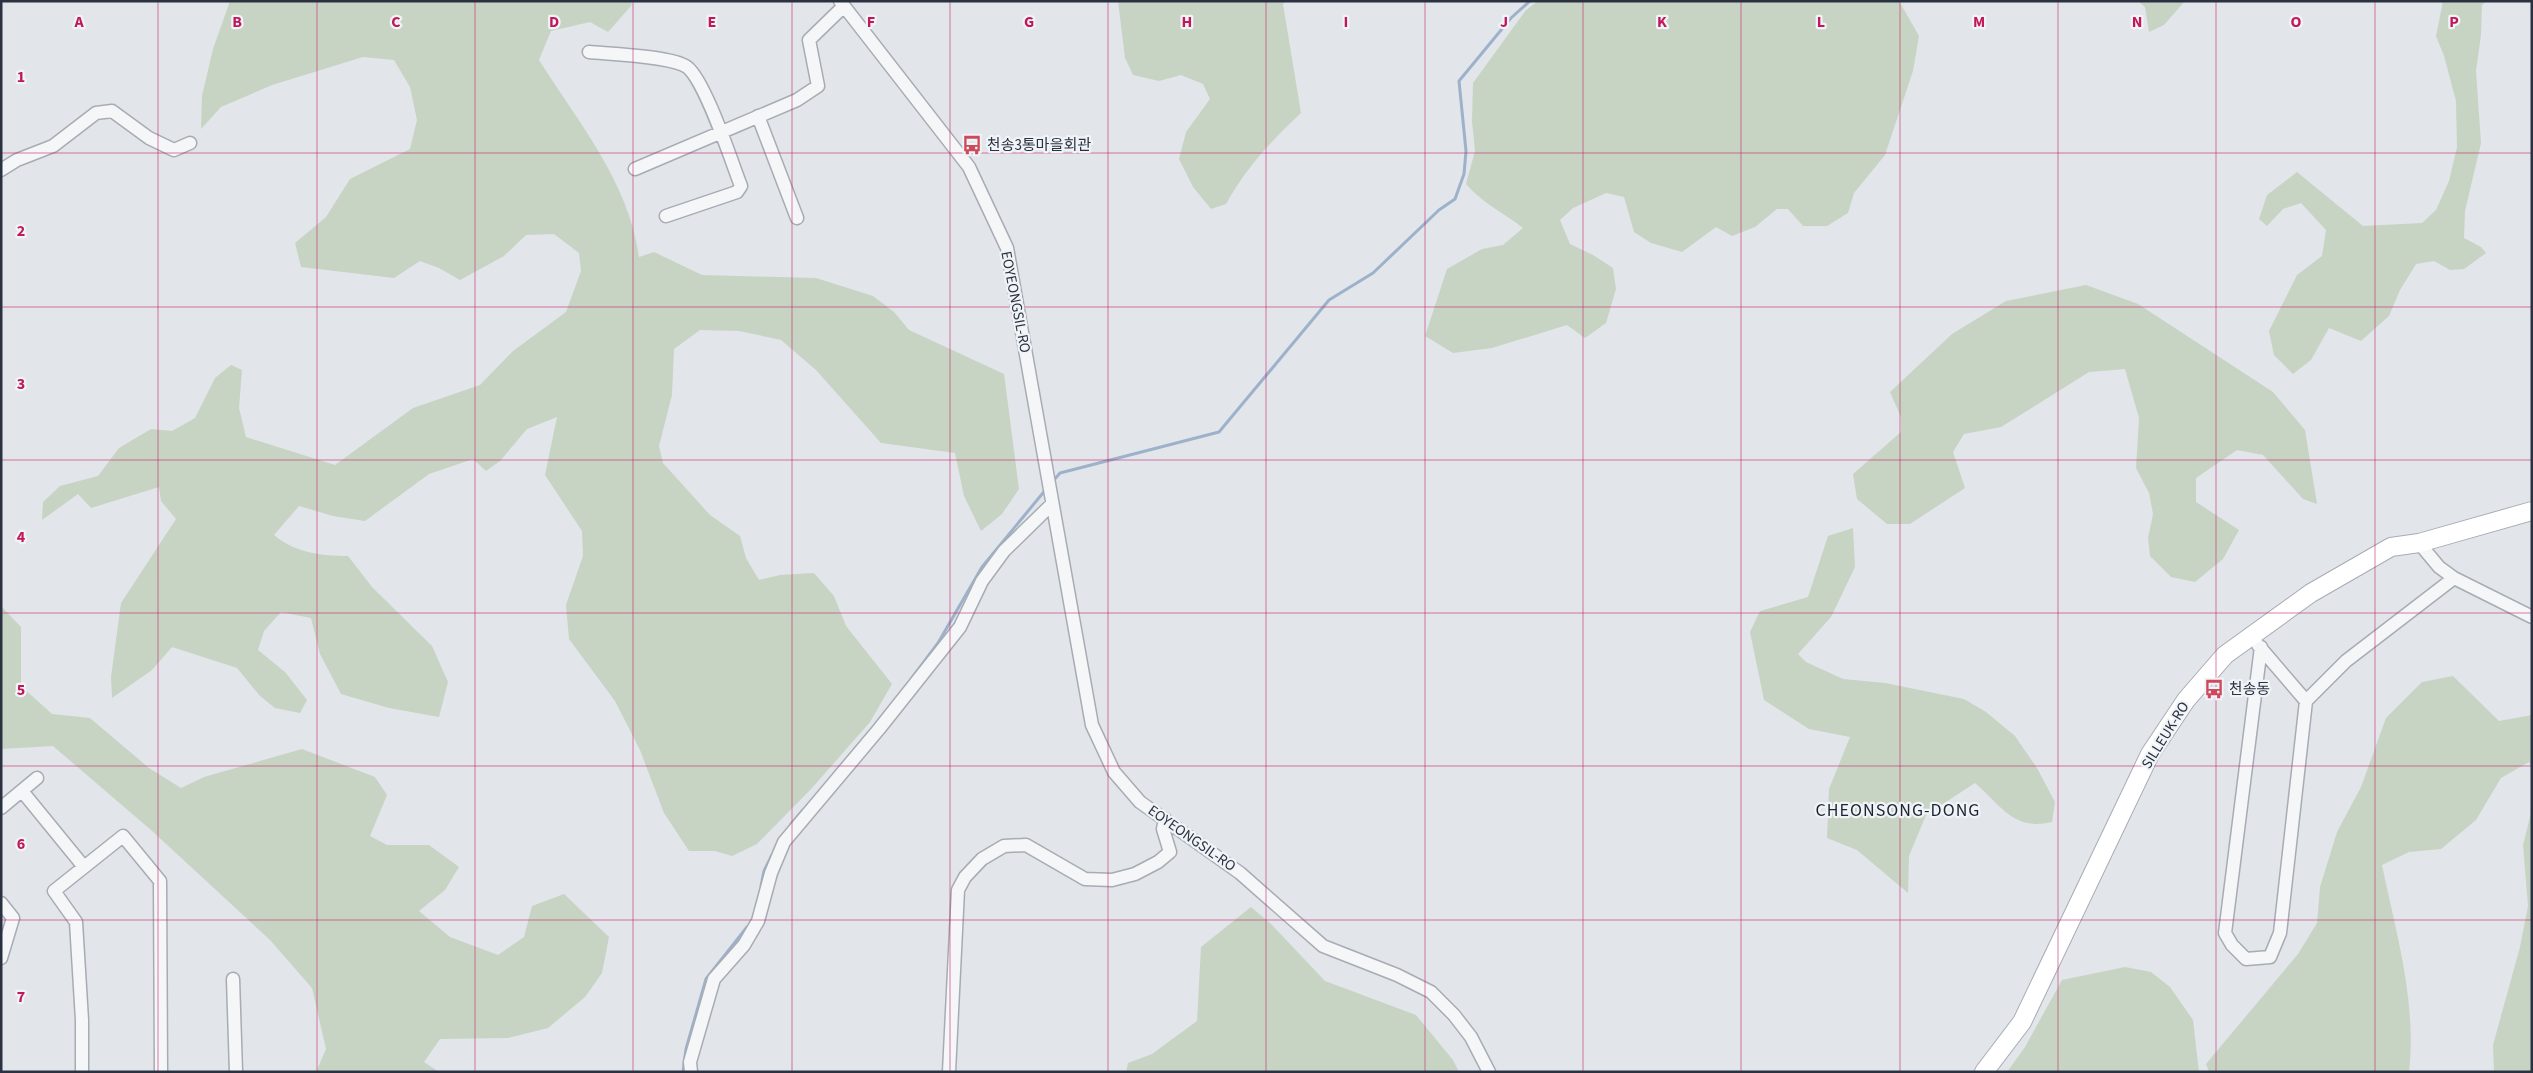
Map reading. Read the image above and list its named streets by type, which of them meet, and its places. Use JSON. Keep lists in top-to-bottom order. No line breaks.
{"streets":{"main road":["SILLEUK-RO"],"street":["EOYEONGSIL-RO"]},"districts":["CHEONSONG-DONG"],"places":{"bus stop":["천송3통마을회관","천송동"]},"grid":{"columns":["A","B","C","D","E","F","G","H","I","J","K","L","M","N","O","P"],"rows":["1","2","3","4","5","6","7"]}}
